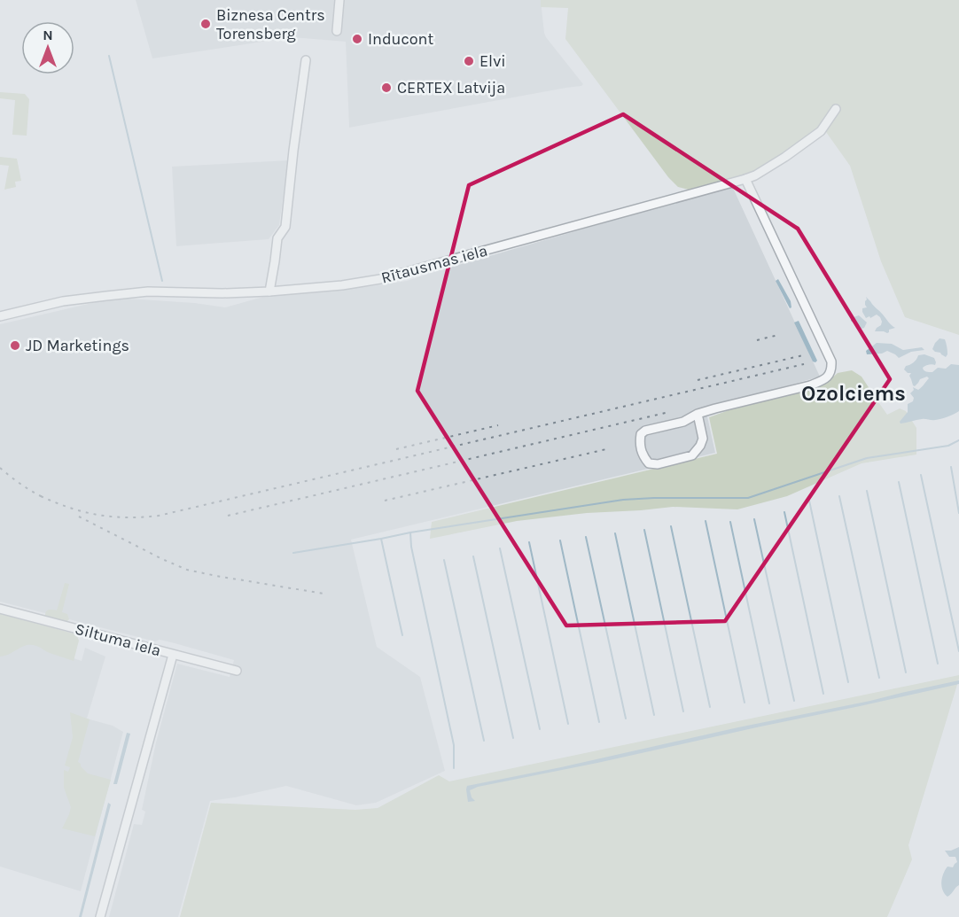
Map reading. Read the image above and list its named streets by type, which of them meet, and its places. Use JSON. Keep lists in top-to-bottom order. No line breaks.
{"streets":{"street":["Rītausmas iela","Siltuma iela"]},"districts":["Ozolciems"],"places":["Biznesa Centrs Torensberg","Inducont","Elvi","CERTEX Latvija","JD Marketings"],"north":"top"}
